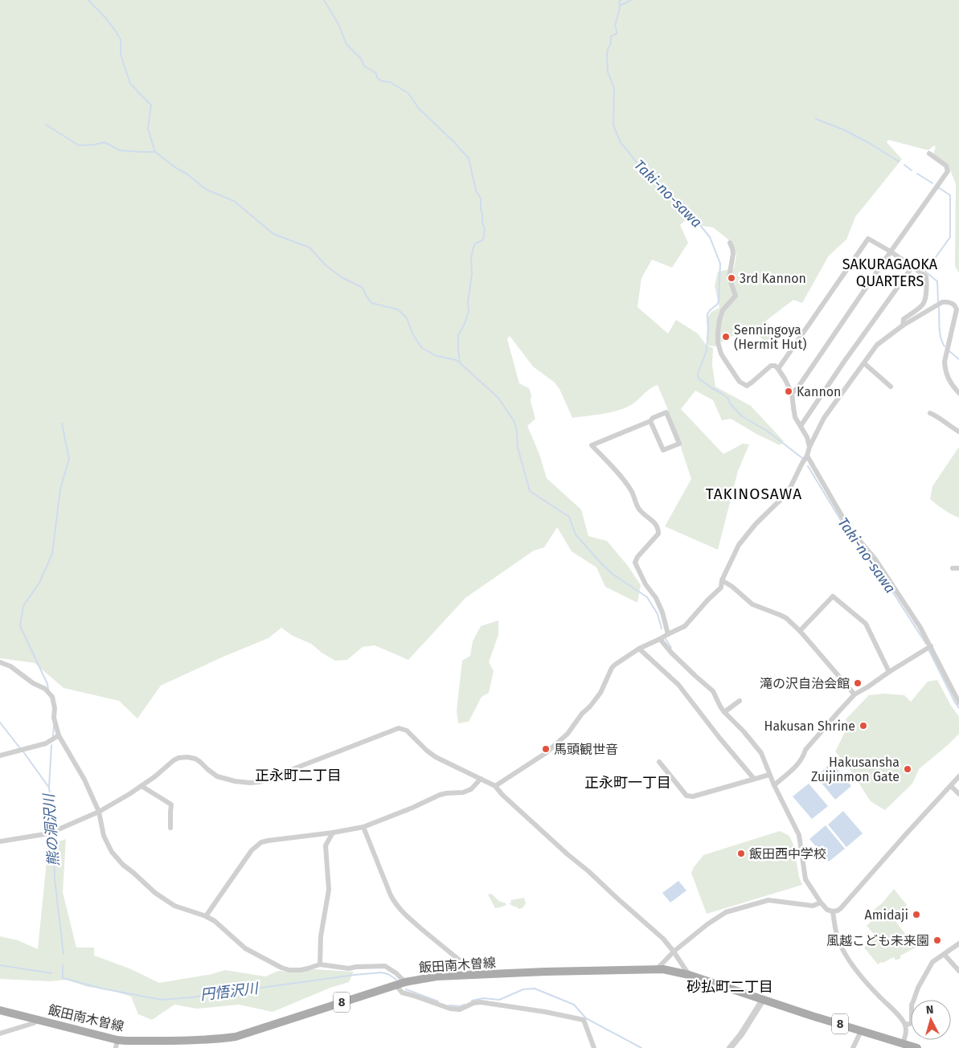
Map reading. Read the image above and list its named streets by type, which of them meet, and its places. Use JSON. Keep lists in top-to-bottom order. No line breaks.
{"streets":{"main road":["飯田南木曽線","8"]},"districts":["SAKURAGAOKA QUARTERS","TAKINOSAWA","正永町二丁目","正永町一丁目","砂払町二丁目"],"water":["Taki-no-sawa","熊の洞沢川","円悟沢川"],"places":["3rd Kannon","Senningoya (Hermit Hut)","Kannon","滝の沢自治会館","Hakusan Shrine","馬頭観世音","Hakusansha Zuijinmon Gate","飯田西中学校","Amidaji","風越こども未来園"],"north":"top"}
